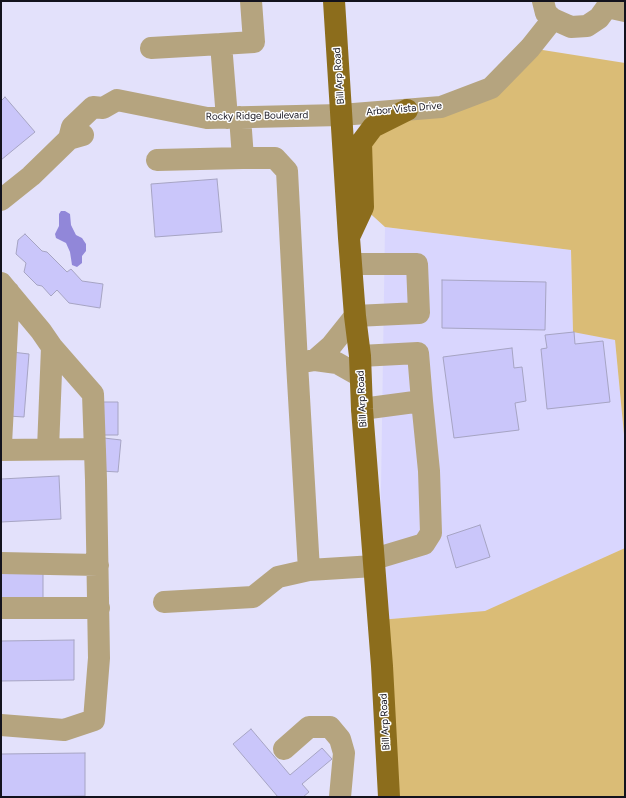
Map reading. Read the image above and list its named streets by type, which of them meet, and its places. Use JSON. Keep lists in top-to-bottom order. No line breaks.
{"streets":{"main road":["Bill Arp Road"],"street":["Arbor Vista Drive","Rocky Ridge Boulevard"]},"crossings":[["Bill Arp Road","Arbor Vista Drive"],["Bill Arp Road","Rocky Ridge Boulevard"],["Arbor Vista Drive","Rocky Ridge Boulevard"]]}
